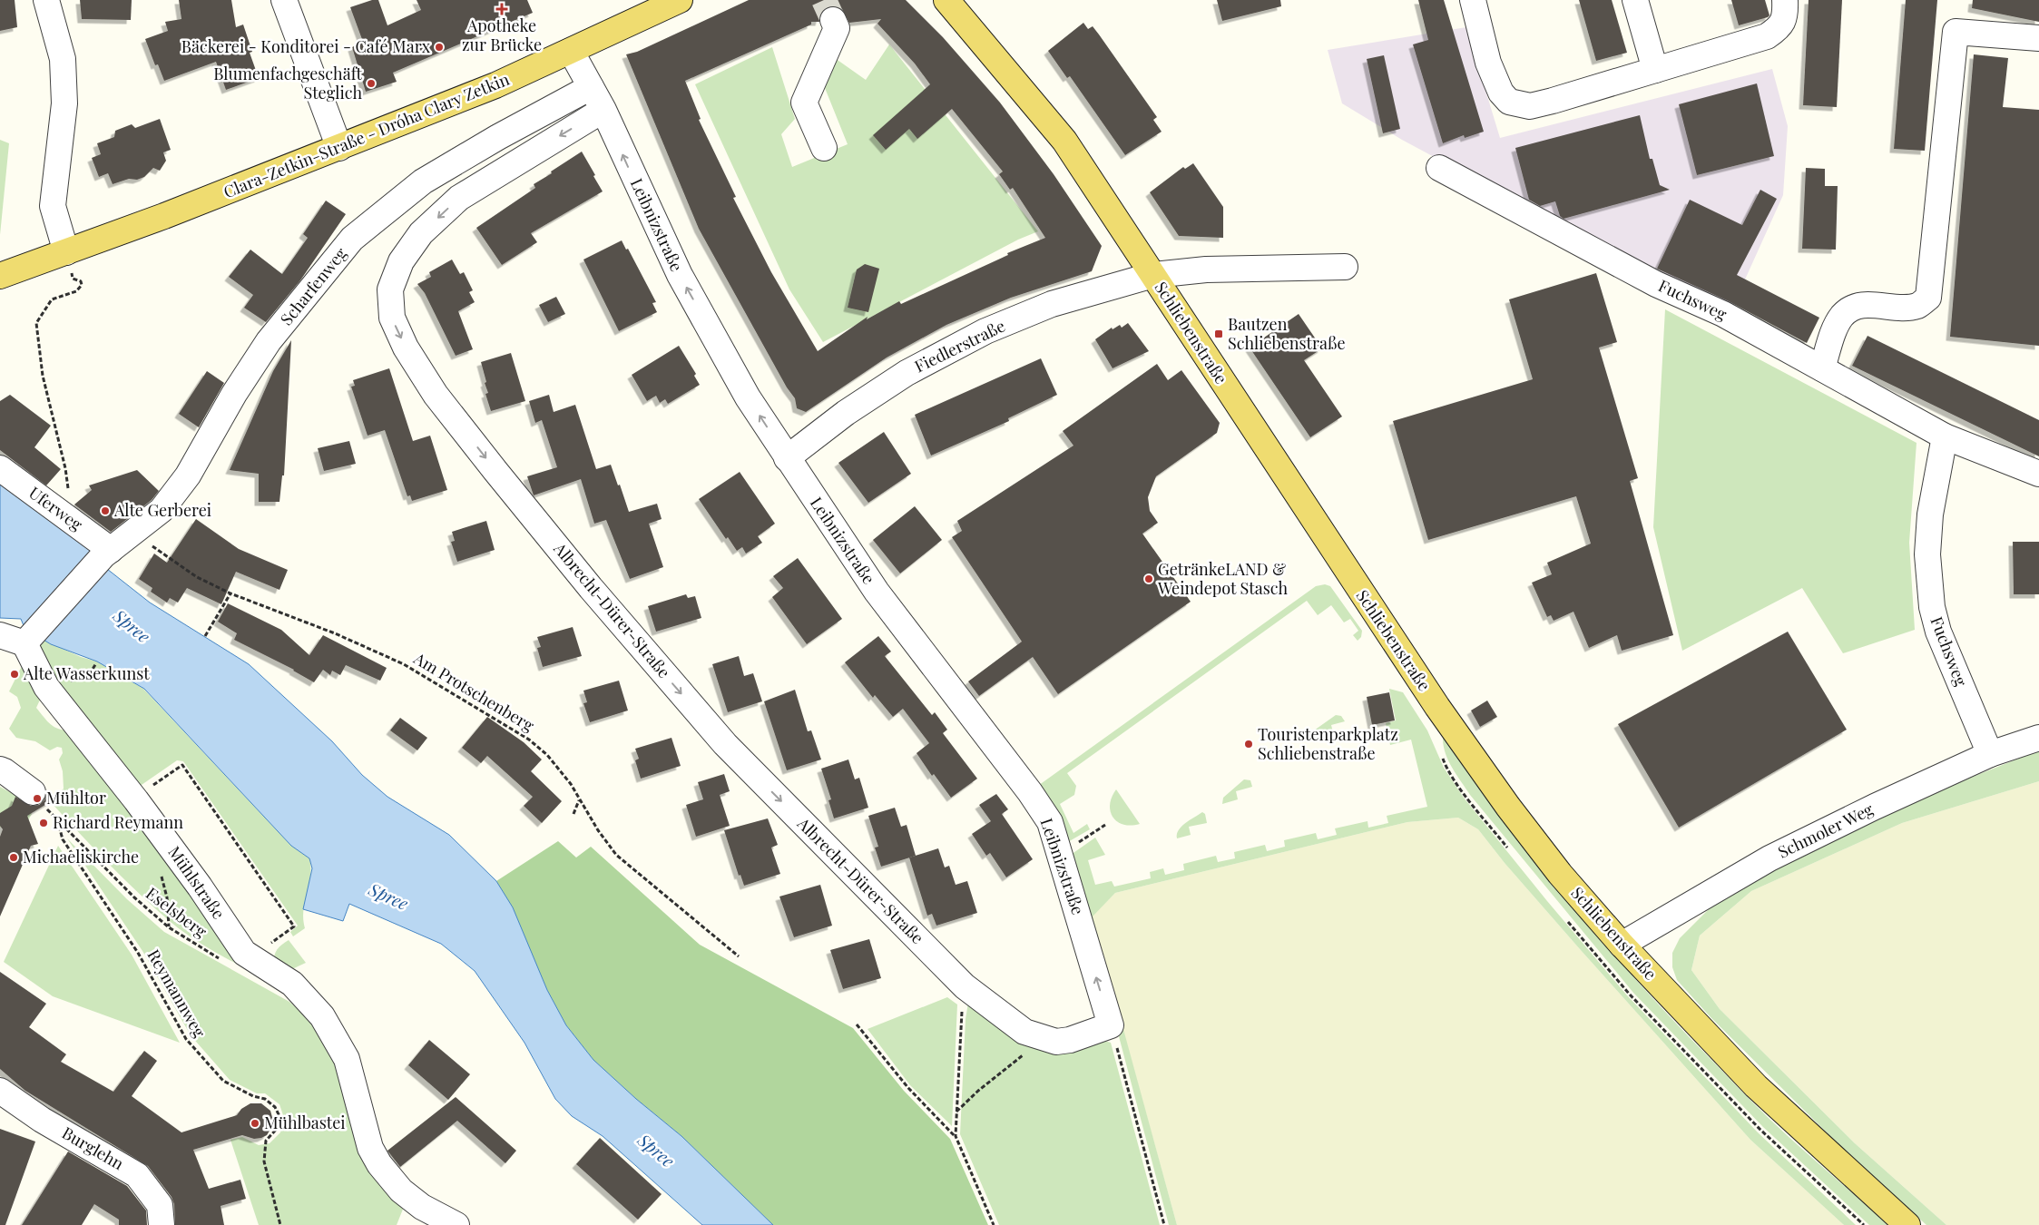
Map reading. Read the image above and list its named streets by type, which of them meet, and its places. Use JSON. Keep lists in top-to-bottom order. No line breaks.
{"streets":{"main road":["Clara-Zetkin-Straße - Dróha Clary Zetkin","Schliebenstraße"],"street":["Leibnizstraße","Scharfenweg","Fuchsweg","Fiedlerstraße","Uferweg","Albrecht-Dürer-Straße","Schmoler Weg","Mühlstraße","Burglehn"],"path":["Am Protschenberg","Eselsberg","Reymannweg"]},"crossings":[["Clara-Zetkin-Straße - Dróha Clary Zetkin","Leibnizstraße"],["Leibnizstraße","Scharfenweg"],["Leibnizstraße","Fiedlerstraße"],["Leibnizstraße","Albrecht-Dürer-Straße"],["Scharfenweg","Uferweg"],["Scharfenweg","Am Protschenberg"],["Scharfenweg","Mühlstraße"],["Fuchsweg","Schmoler Weg"],["Schliebenstraße","Fiedlerstraße"],["Schliebenstraße","Schmoler Weg"],["Eselsberg","Reymannweg"]],"one_way":["Leibnizstraße"],"water":["Spree"],"places":{"health":["Apotheke zur Brücke"],"other":["Bäckerei - Konditorei - Café Marx","Blumenfachgeschäft Steglich","Alte Gerberei","GetränkeLAND & Weindepot Stasch","Alte Wasserkunst","Touristenparkplatz Schliebenstraße","Mühltor","Richard Reymann","Michaeliskirche","Mühlbastei"],"transit":["Bautzen Schliebenstraße"]}}
